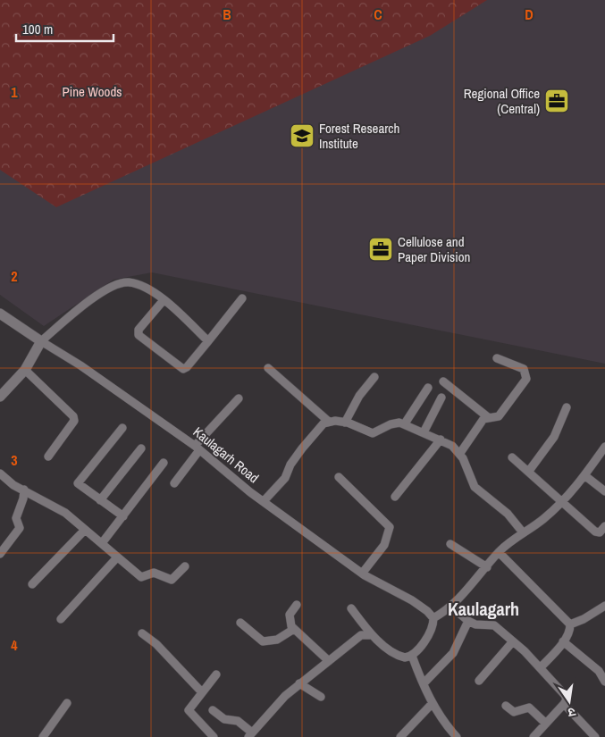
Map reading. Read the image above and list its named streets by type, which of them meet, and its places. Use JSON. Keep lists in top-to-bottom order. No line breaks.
{"streets":{"street":["Kaulagarh Road"]},"districts":["Kaulagarh"],"parks":["Pine Woods"],"places":{"office":["Regional Office (Central)","Cellulose and Paper Division"],"school or university":["Forest Research Institute"]},"scale_bar":"100 m","north":"bottom","grid":{"columns":["B","C","D"],"rows":["1","2","3","4"]}}
